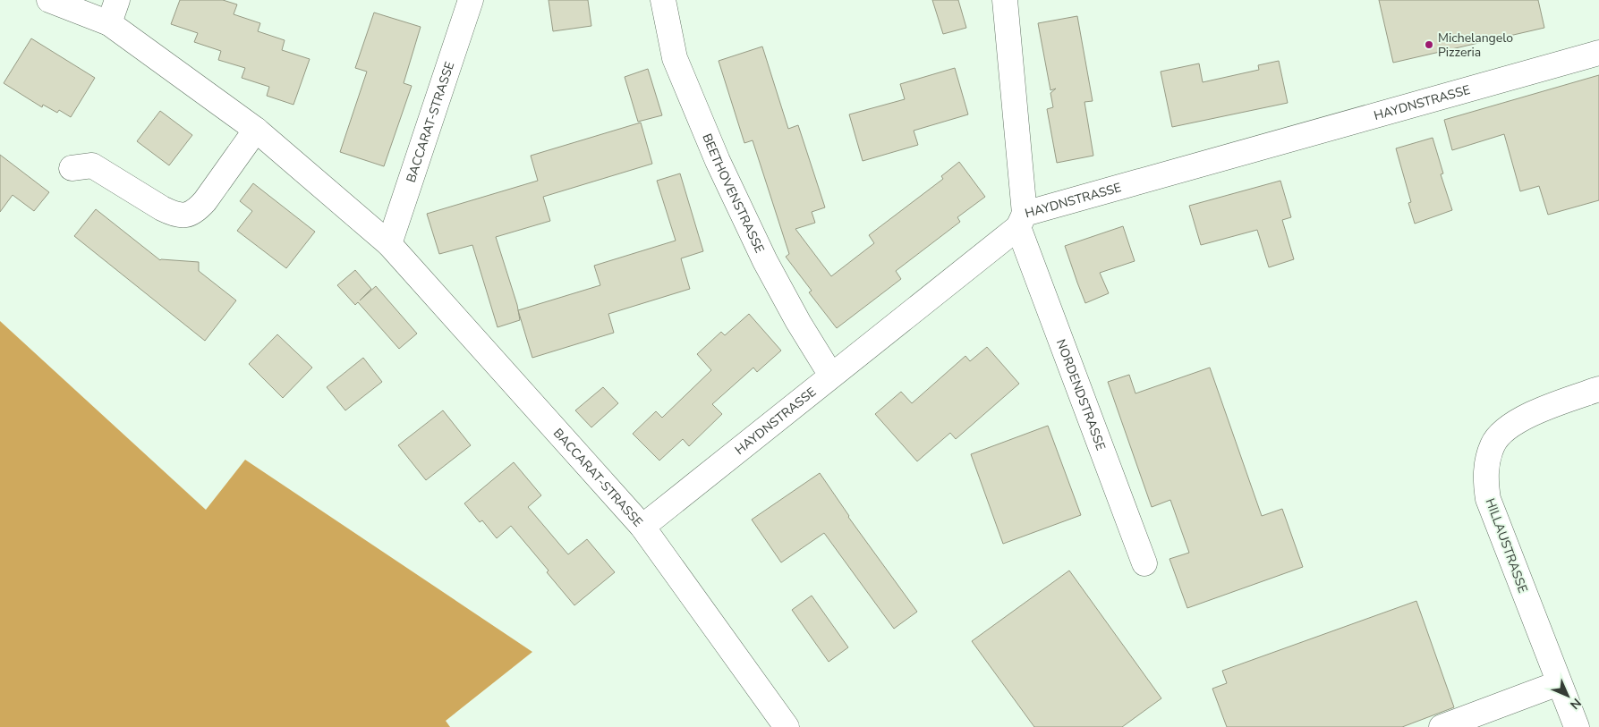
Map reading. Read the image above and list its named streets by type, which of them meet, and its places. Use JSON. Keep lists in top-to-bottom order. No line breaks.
{"streets":{"street":["HAYDNSTRASSE","BACCARAT-STRASSE","BEETHOVENSTRASSE","NORDENDSTRASSE","HILLAUSTRASSE"]},"crossings":[["HAYDNSTRASSE","BACCARAT-STRASSE"],["HAYDNSTRASSE","BEETHOVENSTRASSE"],["HAYDNSTRASSE","NORDENDSTRASSE"]],"places":["Michelangelo Pizzeria"],"north":"bottom right"}
